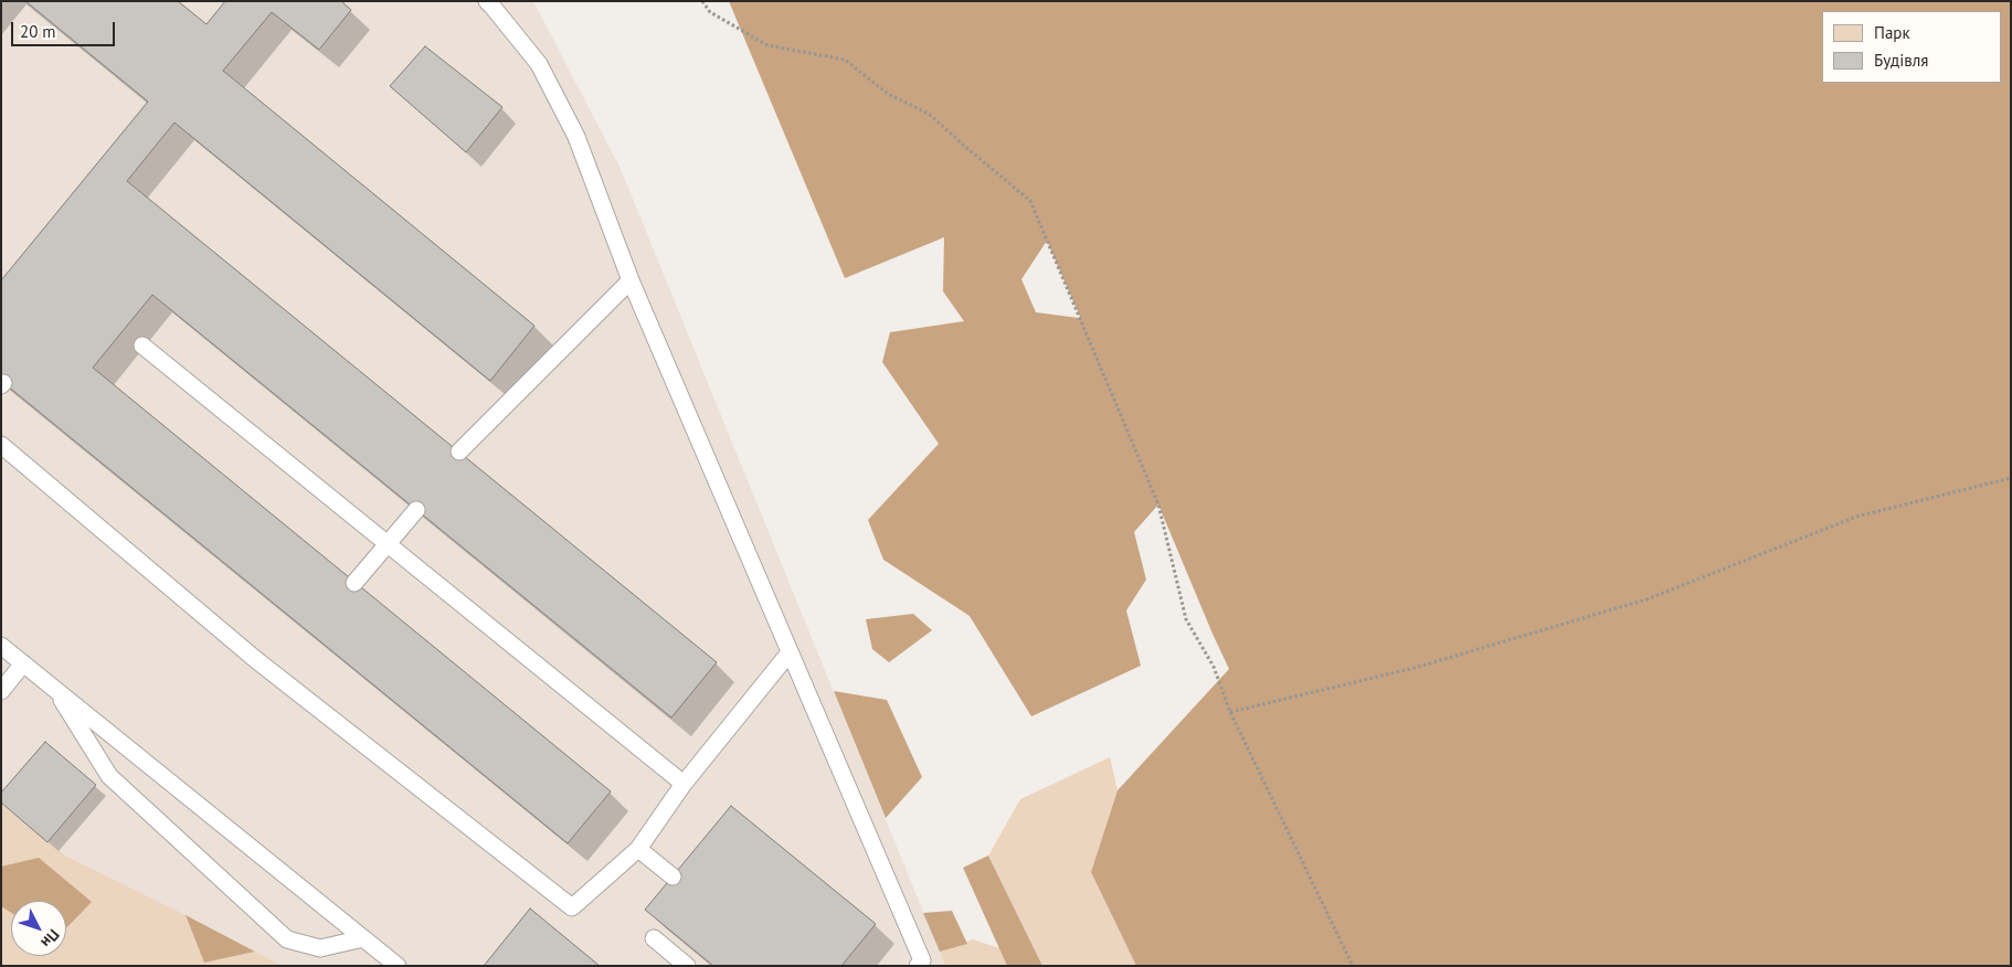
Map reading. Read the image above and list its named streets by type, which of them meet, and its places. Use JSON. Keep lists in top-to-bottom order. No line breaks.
{"legend":["Парк","Будівля"],"scale_bar":"20 m","north":"bottom right"}
